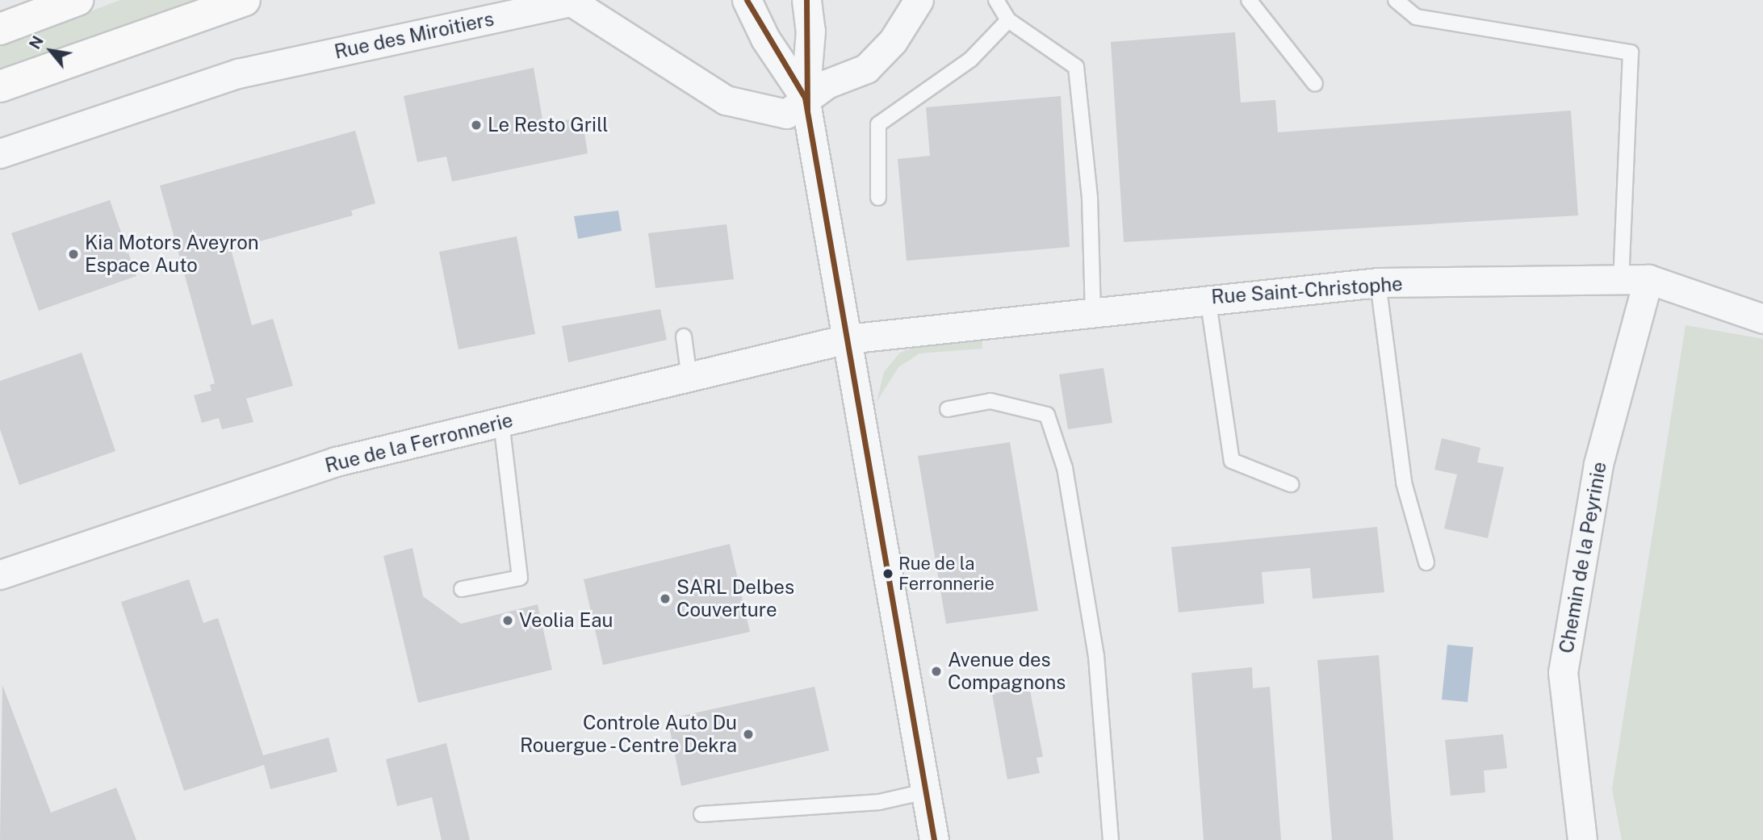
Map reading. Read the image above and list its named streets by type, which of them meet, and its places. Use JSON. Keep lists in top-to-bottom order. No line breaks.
{"streets":{"street":["Rue des Miroitiers","Rue Saint-Christophe","Rue de la Ferronnerie","Chemin de la Peyrinie"]},"crossings":[["Rue Saint-Christophe","Rue de la Ferronnerie"],["Rue Saint-Christophe","Chemin de la Peyrinie"]],"places":["Le Resto Grill","Kia Motors Aveyron Espace Auto","Rue de la Ferronnerie","SARL Delbes Couverture","Veolia Eau","Avenue des Compagnons","Controle Auto Du Rouergue - Centre Dekra"],"north":"top left"}
